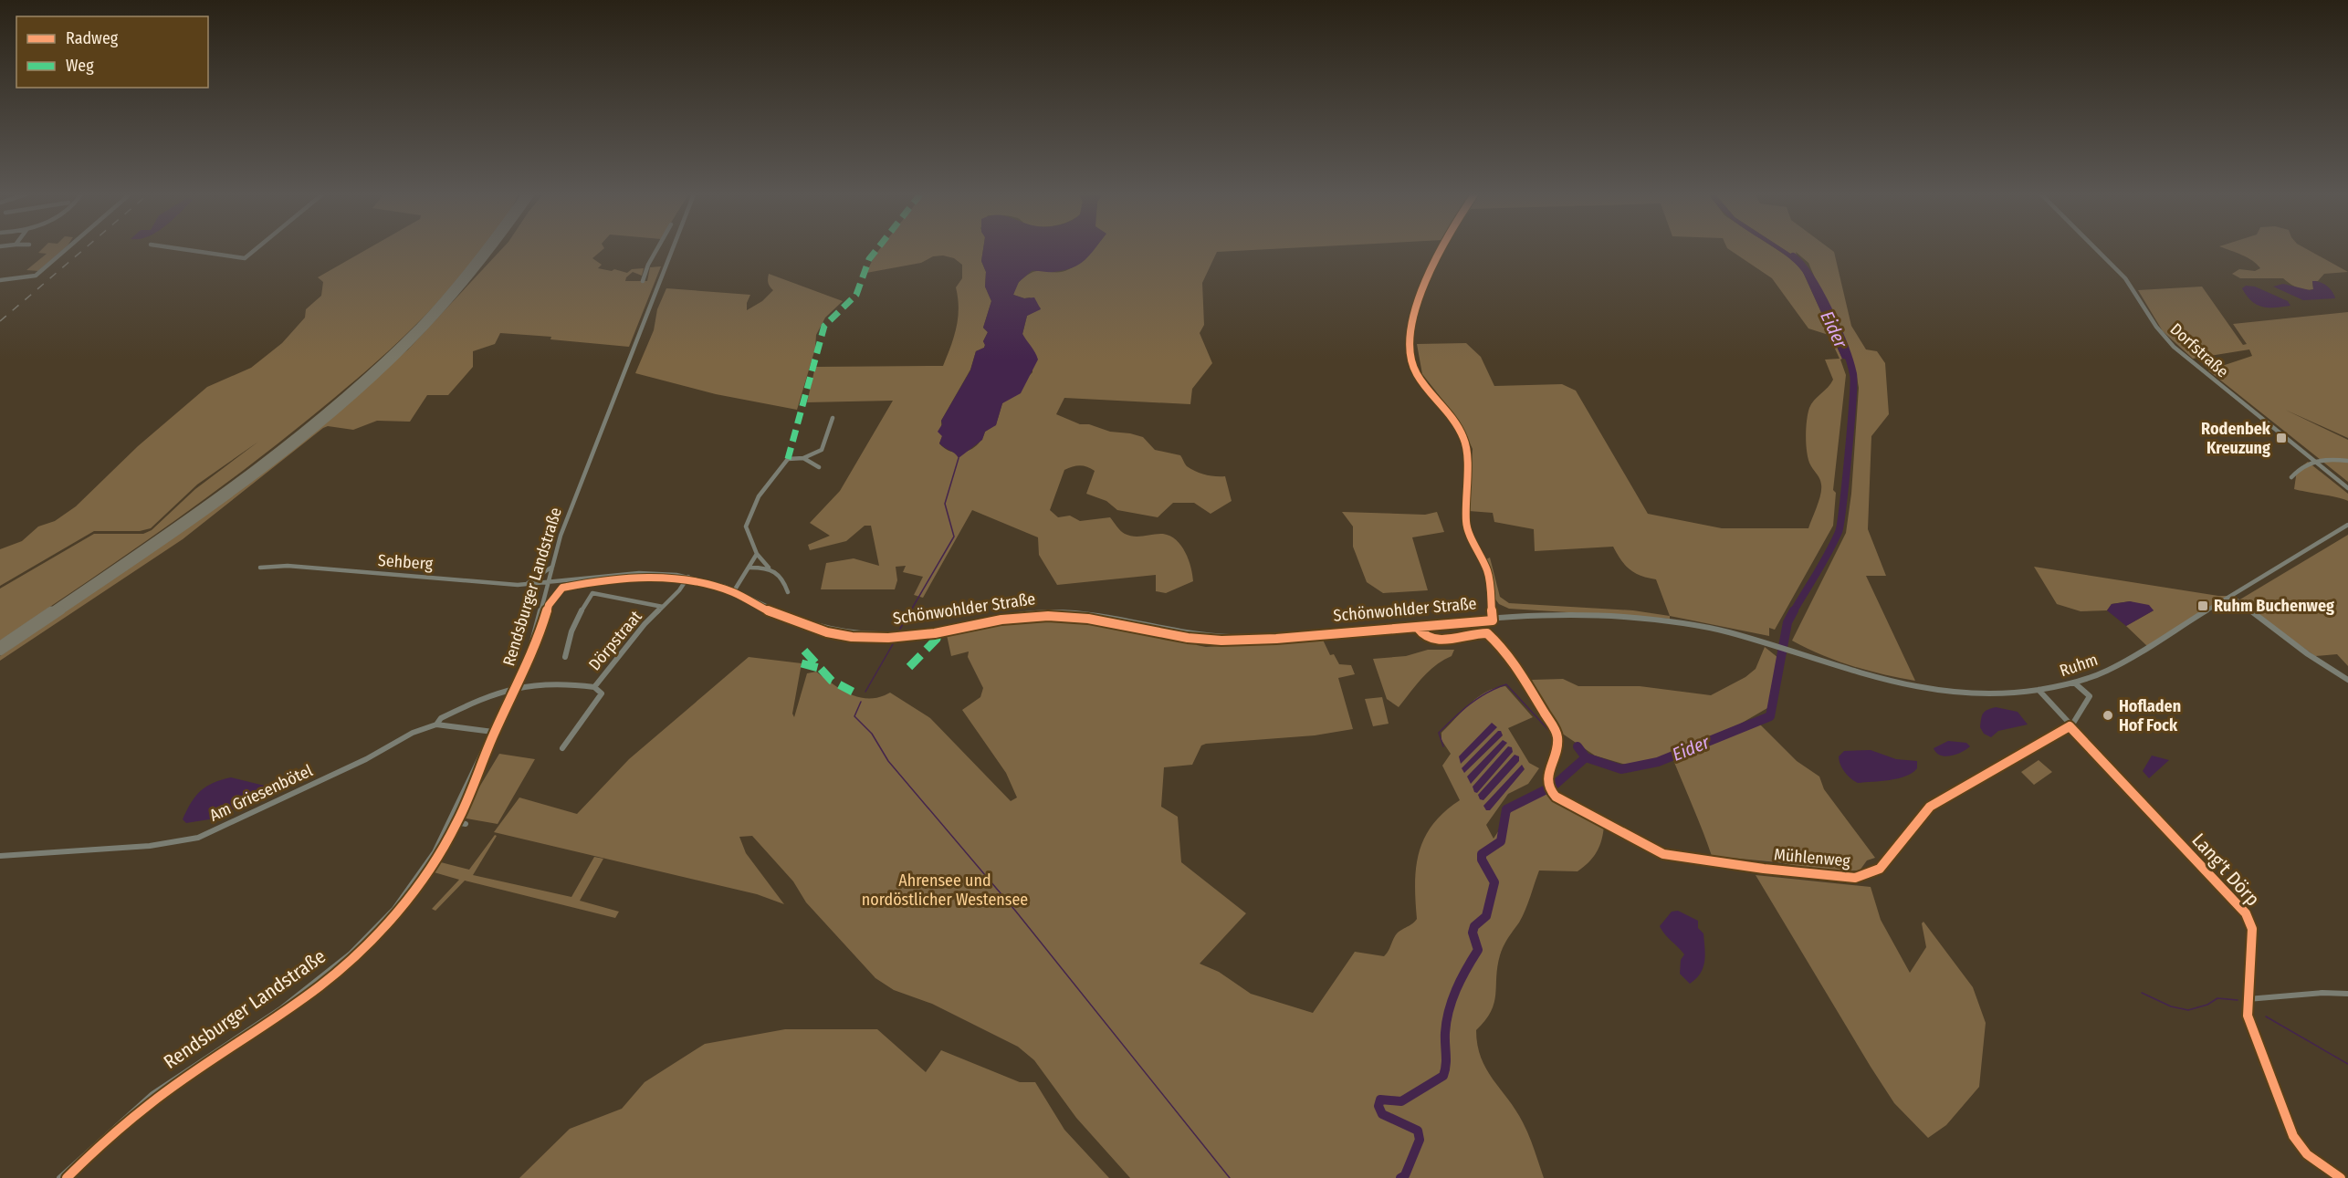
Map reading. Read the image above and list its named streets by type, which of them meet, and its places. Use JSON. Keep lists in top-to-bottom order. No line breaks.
{"streets":{"street":["Dorfstraße","Sehberg","Rendsburger Landstraße","Schönwohlder Straße","Dörpstraat","Ruhm","Am Griesenbötel","Mühlenweg","Lang't Dörp"]},"crossings":[["Sehberg","Rendsburger Landstraße"],["Sehberg","Schönwohlder Straße"],["Rendsburger Landstraße","Schönwohlder Straße"],["Rendsburger Landstraße","Dörpstraat"],["Rendsburger Landstraße","Am Griesenbötel"],["Schönwohlder Straße","Dörpstraat"],["Schönwohlder Straße","Ruhm"],["Schönwohlder Straße","Mühlenweg"],["Dörpstraat","Am Griesenbötel"],["Ruhm","Lang't Dörp"],["Mühlenweg","Lang't Dörp"]],"water":["Eider"],"parks":["Ahrensee und nordöstlicher Westensee"],"places":{"transit":["Rodenbek Kreuzung","Ruhm Buchenweg"],"other":["Hofladen Hof Fock"]},"legend":["Radweg","Weg"]}
